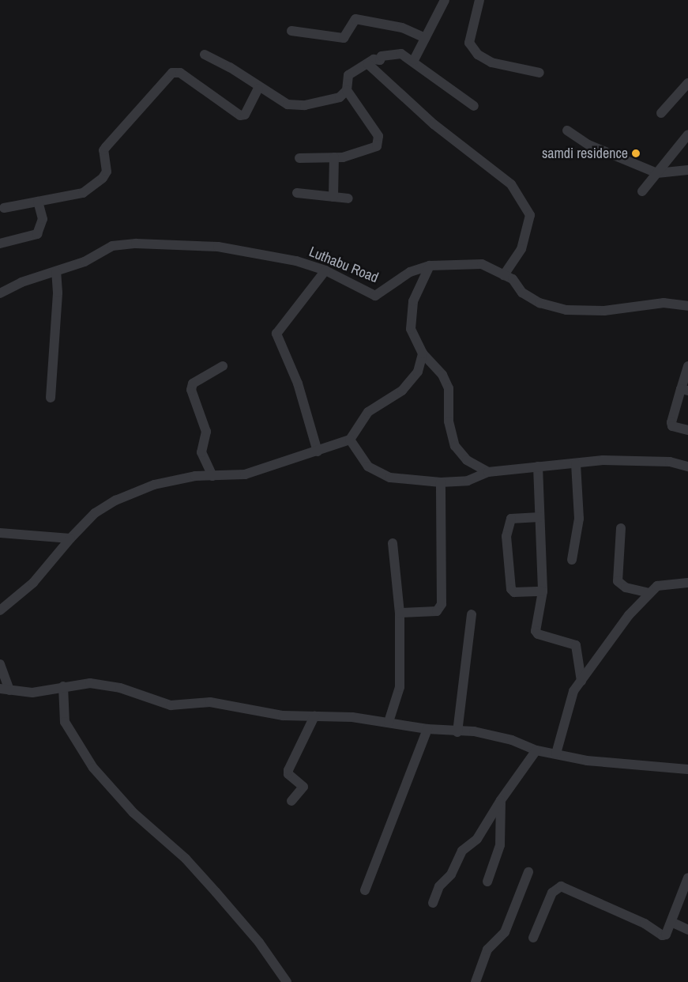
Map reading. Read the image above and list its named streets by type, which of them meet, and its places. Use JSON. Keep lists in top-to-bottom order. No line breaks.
{"streets":{"street":["Luthabu Road"]},"places":["samdi residence"]}
